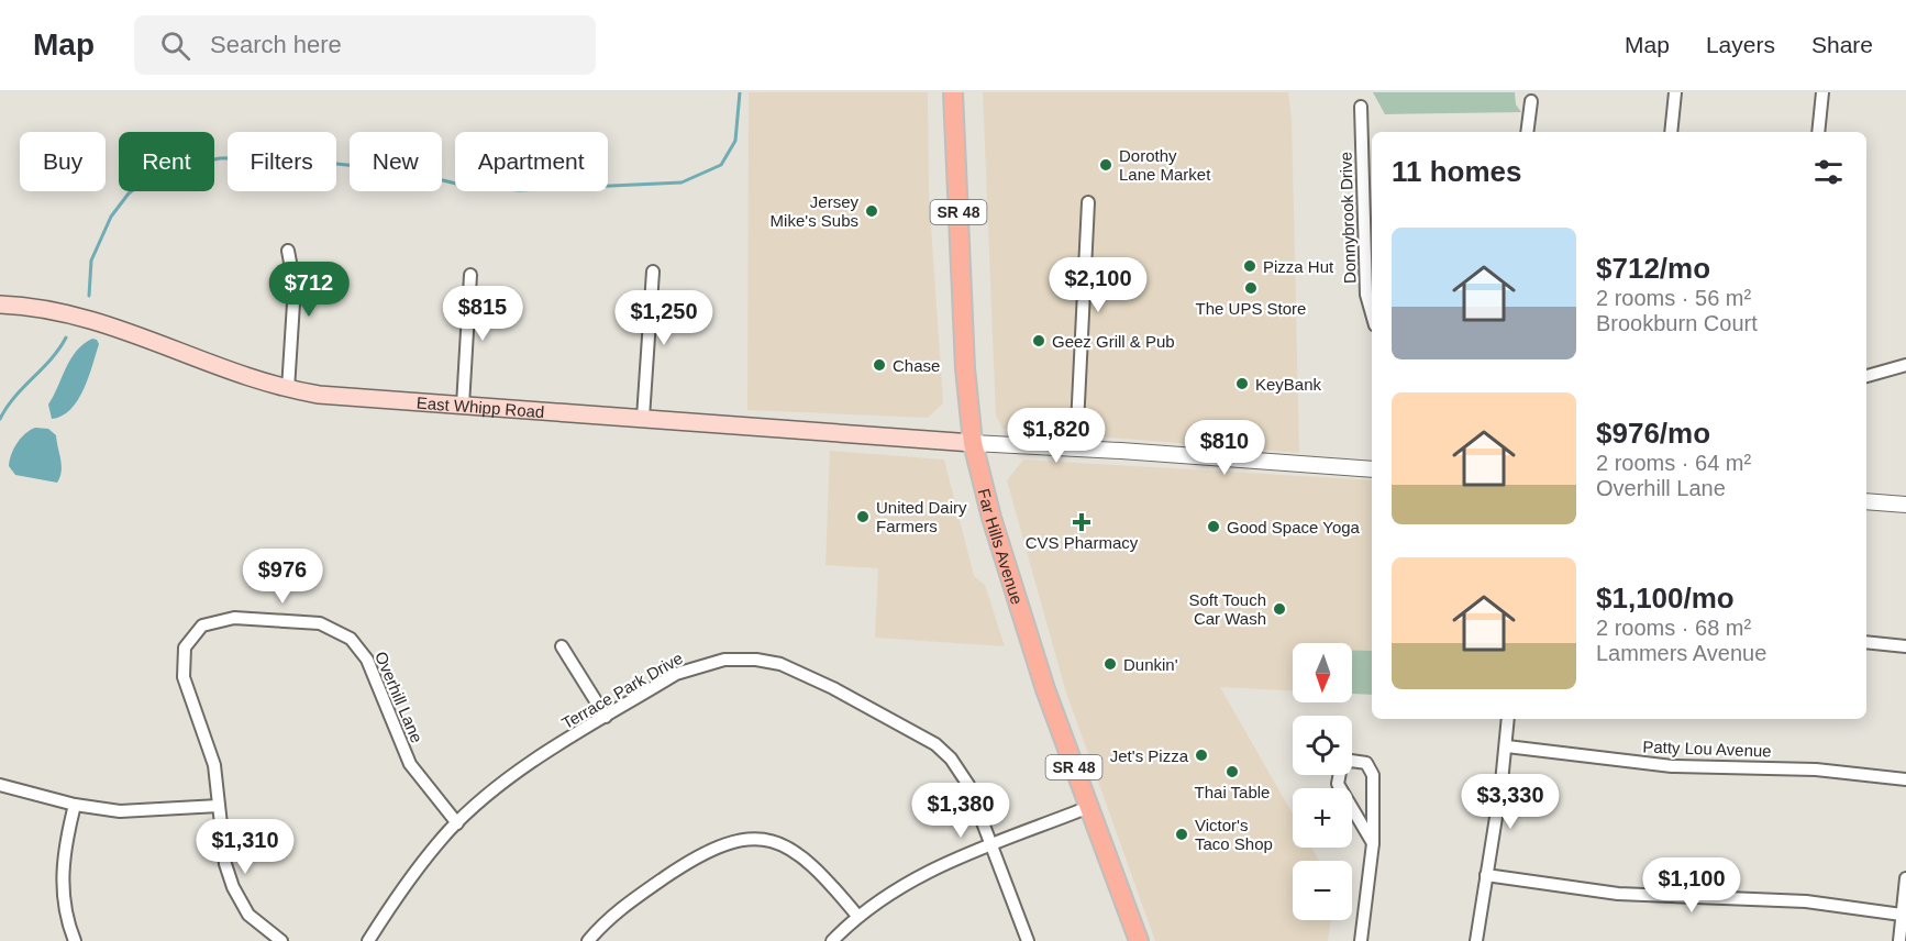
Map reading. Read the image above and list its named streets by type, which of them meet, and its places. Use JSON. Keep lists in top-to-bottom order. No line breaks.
{"streets":{"main road":["SR 48","East Whipp Road","Far Hills Avenue"],"street":["Donnybrook Drive","Terrace Park Drive","Overhill Lane","Patty Lou Avenue"]},"crossings":[["East Whipp Road","Far Hills Avenue"],["Terrace Park Drive","Overhill Lane"]],"places":{"other":["Dorothy Lane Market","Jersey Mike's Subs","Pizza Hut","The UPS Store","Geez Grill & Pub","Chase","KeyBank","United Dairy Farmers","Good Space Yoga","Soft Touch Car Wash","Dunkin'","Jet's Pizza","Thai Table","Victor's Taco Shop"],"health":["CVS Pharmacy"]},"north":"bottom","page":{"header":"Map","search":"Search here","nav":["Map","Layers","Share"],"chip":["Buy","Rent","Filters","New","Apartment"],"heading":"11 homes","list":[{"name":"$712/mo","note":"2 rooms · 56 m² · Brookburn Court"},{"name":"$976/mo","note":"2 rooms · 64 m² · Overhill Lane"},{"name":"$1,100/mo","note":"2 rooms · 68 m² · Lammers Avenue"}],"price":["$2,100","$712","$815","$1,250","$1,820","$810","$976","$3,330","$1,380","$1,310","$1,100"],"map_buttons":["+","−"]}}
